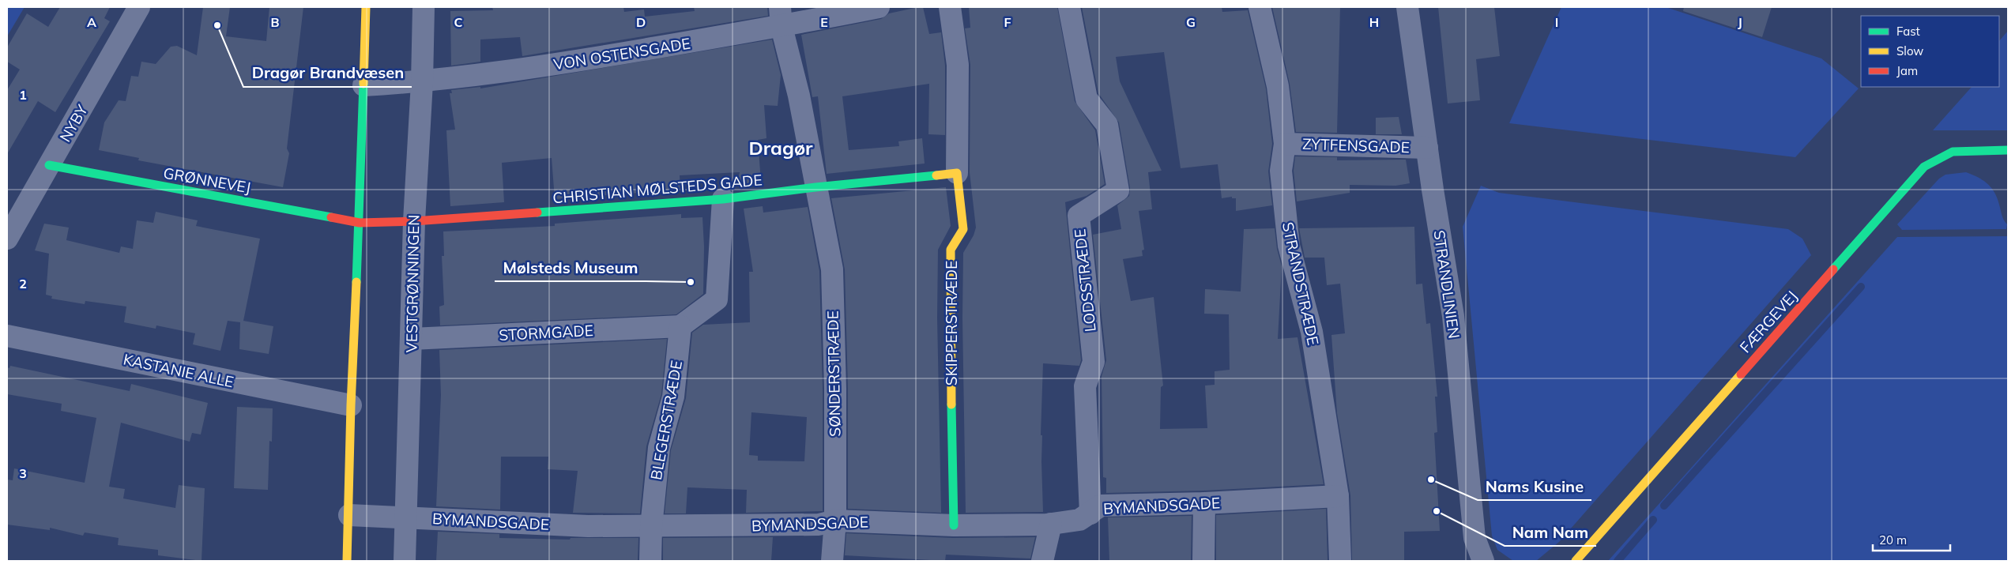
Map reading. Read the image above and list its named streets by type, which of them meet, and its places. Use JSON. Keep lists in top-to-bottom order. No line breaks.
{"streets":{"street":["VON OSTENSGADE","NYBY","ZYTFENSGADE","GRØNNEVEJ","CHRISTIAN MØLSTEDS GADE","LODSSTRÆDE","VESTGRØNNINGEN","STRANDSTRÆDE","STRANDLINIEN","FÆRGEVEJ","SKIPPERSTRÆDE","STORMGADE","KASTANIE ALLE","SØNDERSTRÆDE","BLEGERSTRÆDE","BYMANDSGADE"]},"crossings":[["VON OSTENSGADE","VESTGRØNNINGEN"],["VON OSTENSGADE","SØNDERSTRÆDE"],["NYBY","GRØNNEVEJ"],["ZYTFENSGADE","STRANDSTRÆDE"],["ZYTFENSGADE","STRANDLINIEN"],["GRØNNEVEJ","CHRISTIAN MØLSTEDS GADE"],["CHRISTIAN MØLSTEDS GADE","VESTGRØNNINGEN"],["CHRISTIAN MØLSTEDS GADE","SKIPPERSTRÆDE"],["CHRISTIAN MØLSTEDS GADE","SØNDERSTRÆDE"],["LODSSTRÆDE","BYMANDSGADE"],["VESTGRØNNINGEN","STORMGADE"],["VESTGRØNNINGEN","BYMANDSGADE"],["STRANDSTRÆDE","BYMANDSGADE"],["SKIPPERSTRÆDE","BYMANDSGADE"],["STORMGADE","BLEGERSTRÆDE"],["SØNDERSTRÆDE","BYMANDSGADE"],["BLEGERSTRÆDE","BYMANDSGADE"]],"districts":["Dragør"],"places":["Dragør Brandvæsen","Mølsteds Museum","Nams Kusine","Nam Nam"],"legend":["Fast","Slow","Jam"],"scale_bar":"20 m","grid":{"columns":["A","B","C","D","E","F","G","H","I","J"],"rows":["1","2","3"]}}
